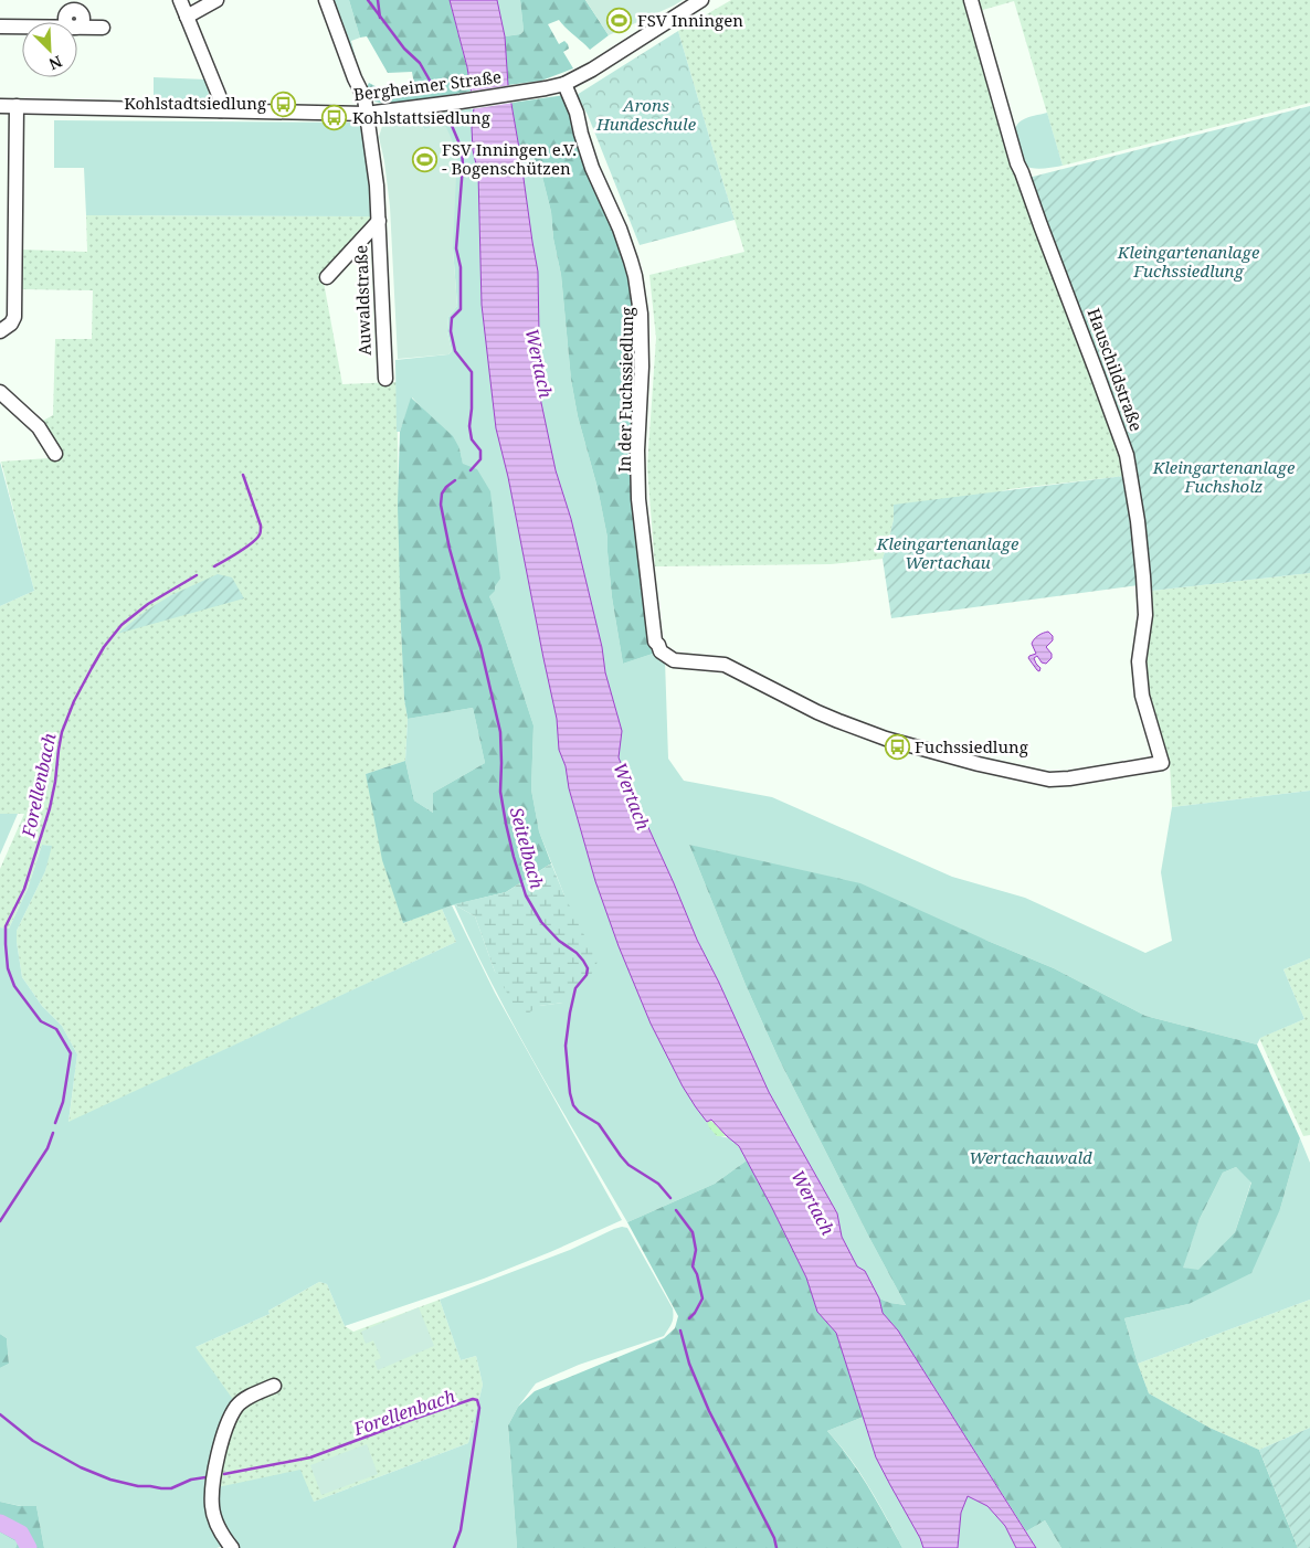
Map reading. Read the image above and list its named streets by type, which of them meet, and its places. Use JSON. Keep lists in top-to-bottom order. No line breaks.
{"streets":{"street":["Bergheimer Straße","Auwaldstraße","Hauschildstraße","In der Fuchssiedlung"]},"crossings":[["Bergheimer Straße","Auwaldstraße"],["Bergheimer Straße","In der Fuchssiedlung"],["Hauschildstraße","In der Fuchssiedlung"]],"water":["Wertach","Forellenbach","Seitelbach"],"parks":["Arons Hundeschule","Kleingartenanlage Fuchssiedlung","Kleingartenanlage Fuchsholz","Kleingartenanlage Wertachau","Wertachauwald"],"places":{"sports":["FSV Inningen","FSV Inningen e.V. - Bogenschützen"],"bus stop":["Kohlstadtsiedlung","Kohlstattsiedlung","Fuchssiedlung"]},"north":"bottom right"}
